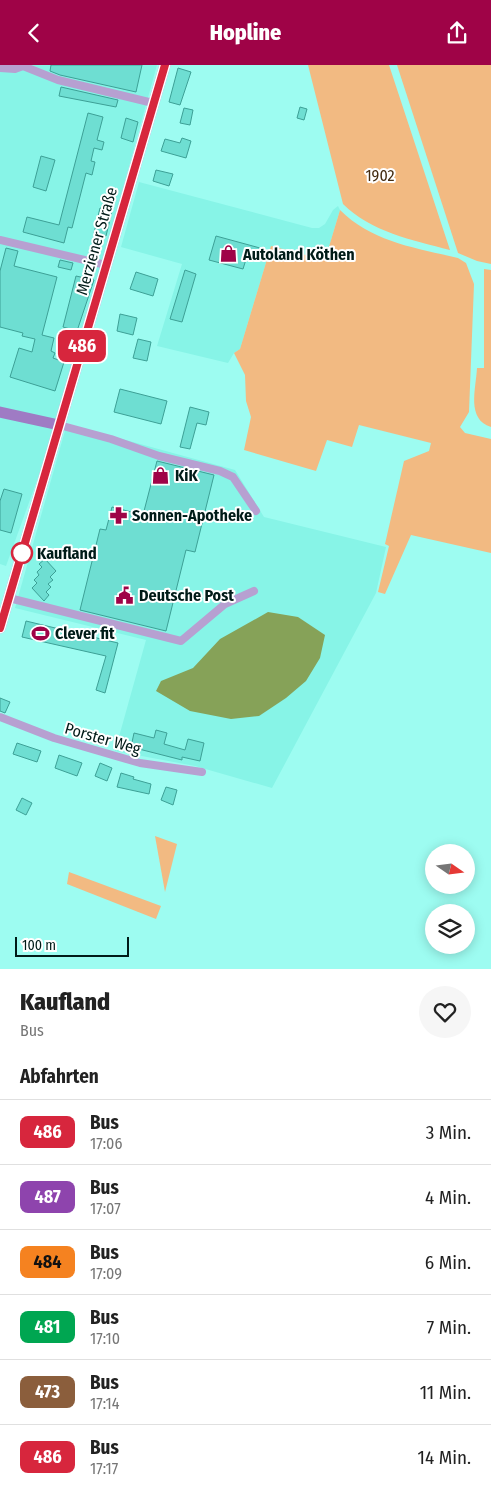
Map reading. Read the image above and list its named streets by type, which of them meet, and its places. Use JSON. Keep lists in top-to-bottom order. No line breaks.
{"streets":{"main road":["Merziener Straße"],"street":["Porster Weg"]},"parks":["1902"],"places":{"shop":["Autoland Köthen","KiK"],"pharmacy":["Sonnen-Apotheke"],"other":["Kaufland"],"public building":["Deutsche Post"],"sports":["Clever fit"]},"lines":["bus line 486"],"scale_bar":"100 m","north":"right","page":{"header":"Hopline","on_map":"486","scale":"100 m","heading":[["Kaufland","Bus"],"Abfahrten"],"list":[{"mark":"486","name":"Bus","note":"17:06","value":"3 Min."},{"mark":"487","name":"Bus","note":"17:07","value":"4 Min."},{"mark":"484","name":"Bus","note":"17:09","value":"6 Min."},{"mark":"481","name":"Bus","note":"17:10","value":"7 Min."},{"mark":"473","name":"Bus","note":"17:14","value":"11 Min."},{"mark":"486","name":"Bus","note":"17:17","value":"14 Min."}]}}
